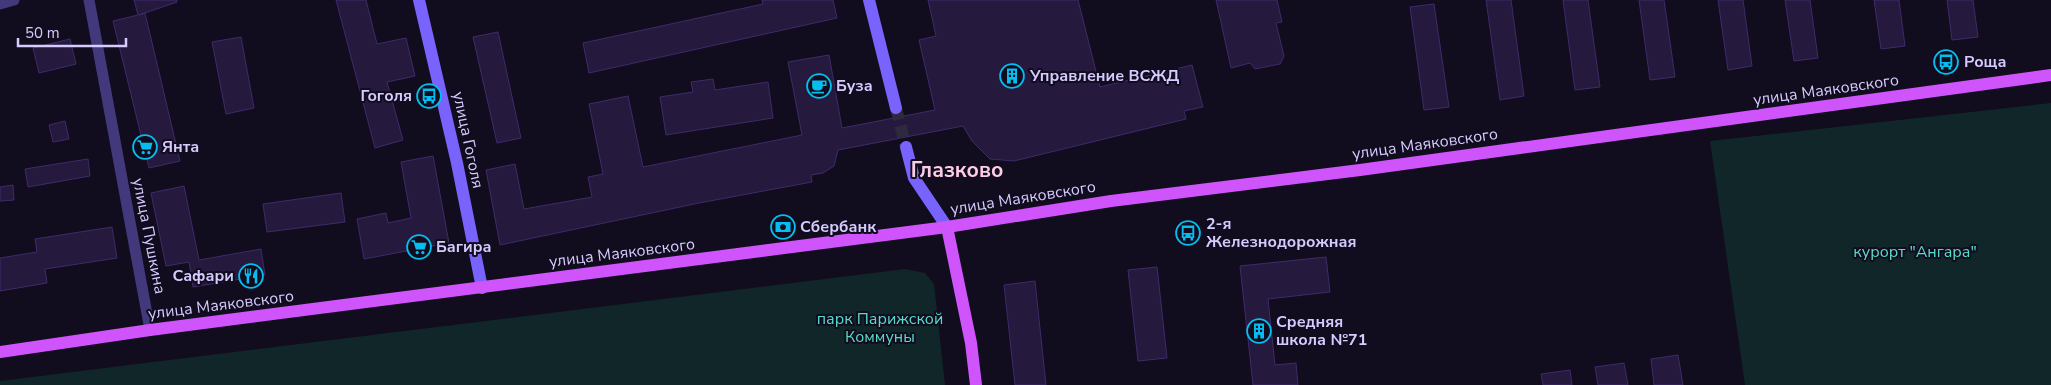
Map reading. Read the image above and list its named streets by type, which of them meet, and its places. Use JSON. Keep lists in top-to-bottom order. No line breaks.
{"streets":{"main road":["улица Маяковского","улица Гоголя"],"street":["улица Пушкина"]},"crossings":[["улица Маяковского","улица Гоголя"],["улица Маяковского","улица Пушкина"]],"districts":["Глазково"],"parks":["курорт \"Ангара\"","парк Парижской Коммуны"],"places":{"bus stop":["Роща","Гоголя","2-я Железнодорожная"],"building":["Управление ВСЖД","Средняя школа №71"],"cafe":["Буза"],"supermarket":["Янта","Багира"],"bank":["Сбербанк"],"restaurant":["Сафари"]},"scale_bar":"50 m"}
